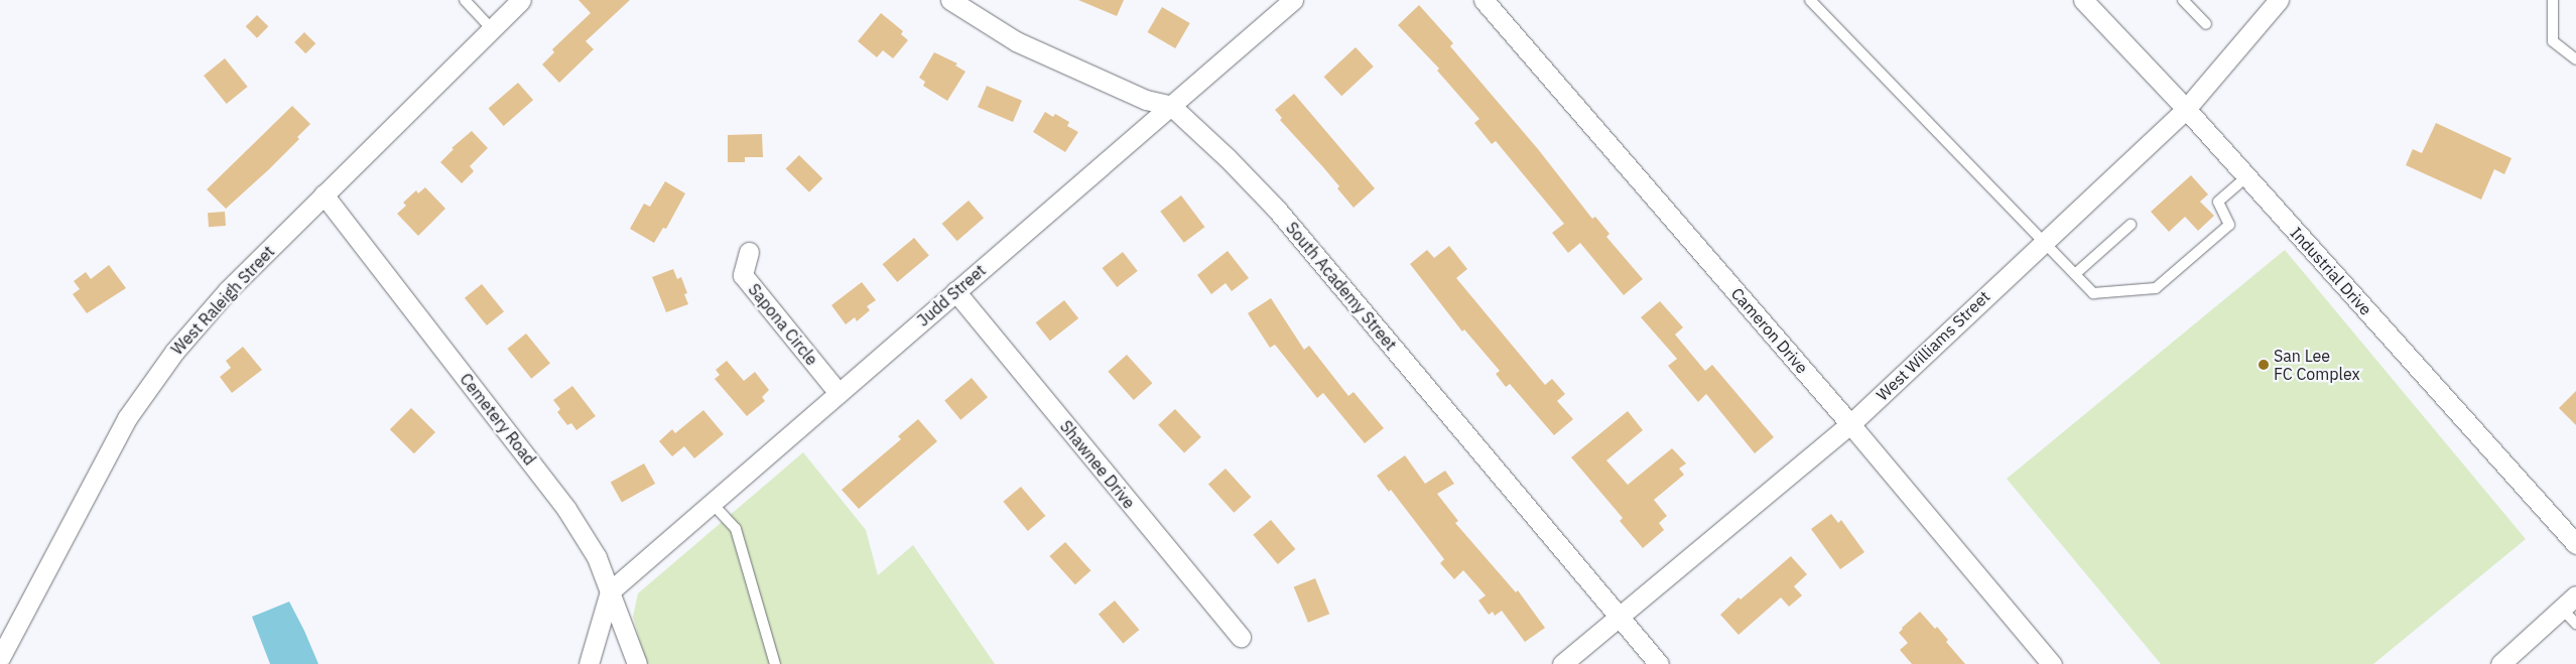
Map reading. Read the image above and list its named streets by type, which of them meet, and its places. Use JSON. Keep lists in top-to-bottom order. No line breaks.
{"streets":{"street":["Industrial Drive","South Academy Street","Judd Street","West Raleigh Street","Sapona Circle","Cameron Drive","West Williams Street","Cemetery Road","Shawnee Drive"]},"crossings":[["Industrial Drive","West Williams Street"],["South Academy Street","Judd Street"],["South Academy Street","West Williams Street"],["Judd Street","Sapona Circle"],["Judd Street","Cemetery Road"],["Judd Street","Shawnee Drive"],["West Raleigh Street","Cemetery Road"],["Cameron Drive","West Williams Street"]],"places":["San Lee FC Complex"]}
